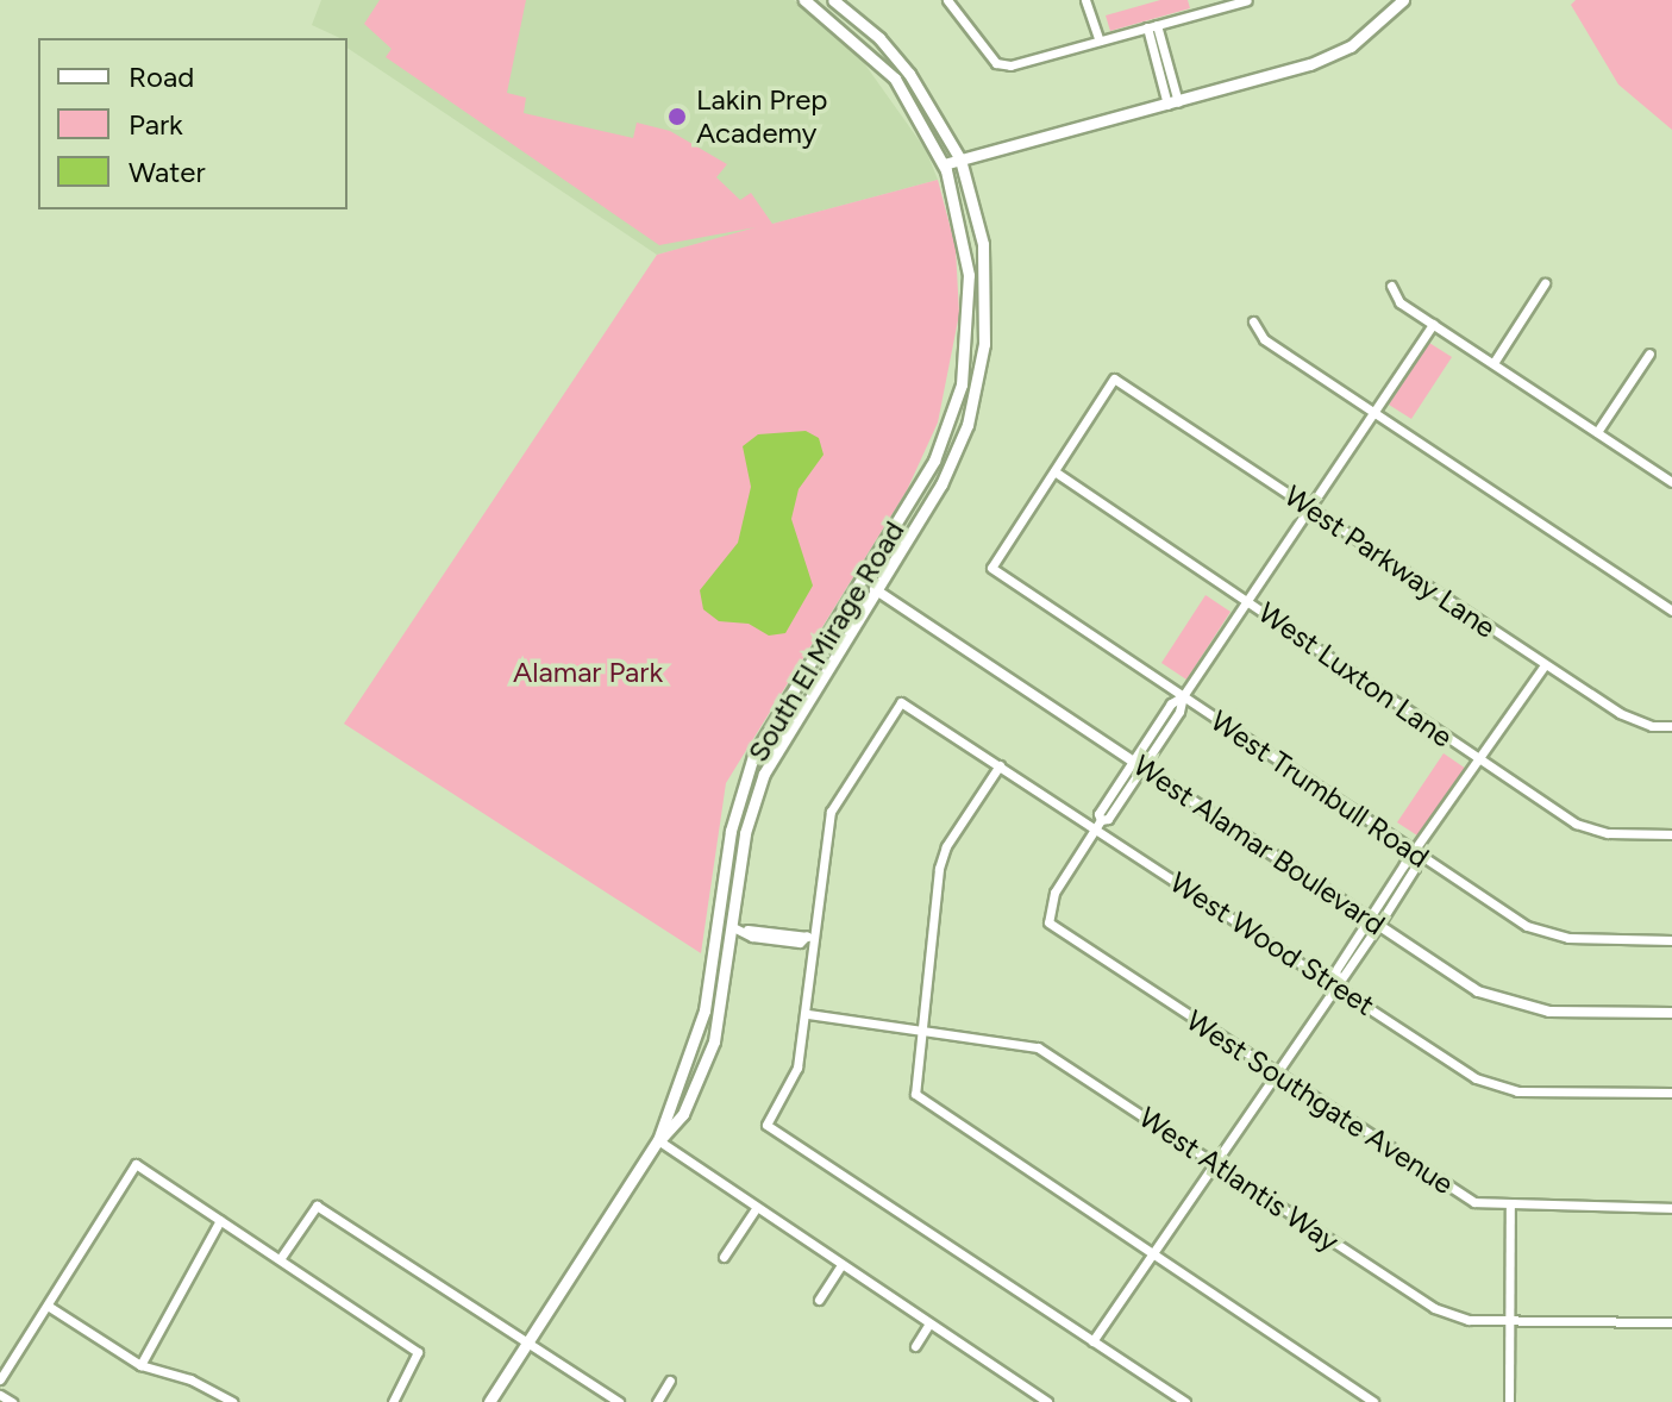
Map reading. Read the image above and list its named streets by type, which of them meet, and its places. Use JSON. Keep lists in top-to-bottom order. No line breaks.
{"streets":{"main road":["South El Mirage Road"],"street":["West Parkway Lane","West Luxton Lane","West Trumbull Road","West Alamar Boulevard","West Wood Street","West Southgate Avenue","West Atlantis Way"]},"crossings":[["West Parkway Lane","West Luxton Lane"],["West Parkway Lane","West Trumbull Road"],["South El Mirage Road","West Alamar Boulevard"],["West Luxton Lane","West Trumbull Road"],["West Wood Street","West Southgate Avenue"]],"parks":["Alamar Park"],"places":["Lakin Prep Academy"],"legend":["Road","Park","Water"]}
